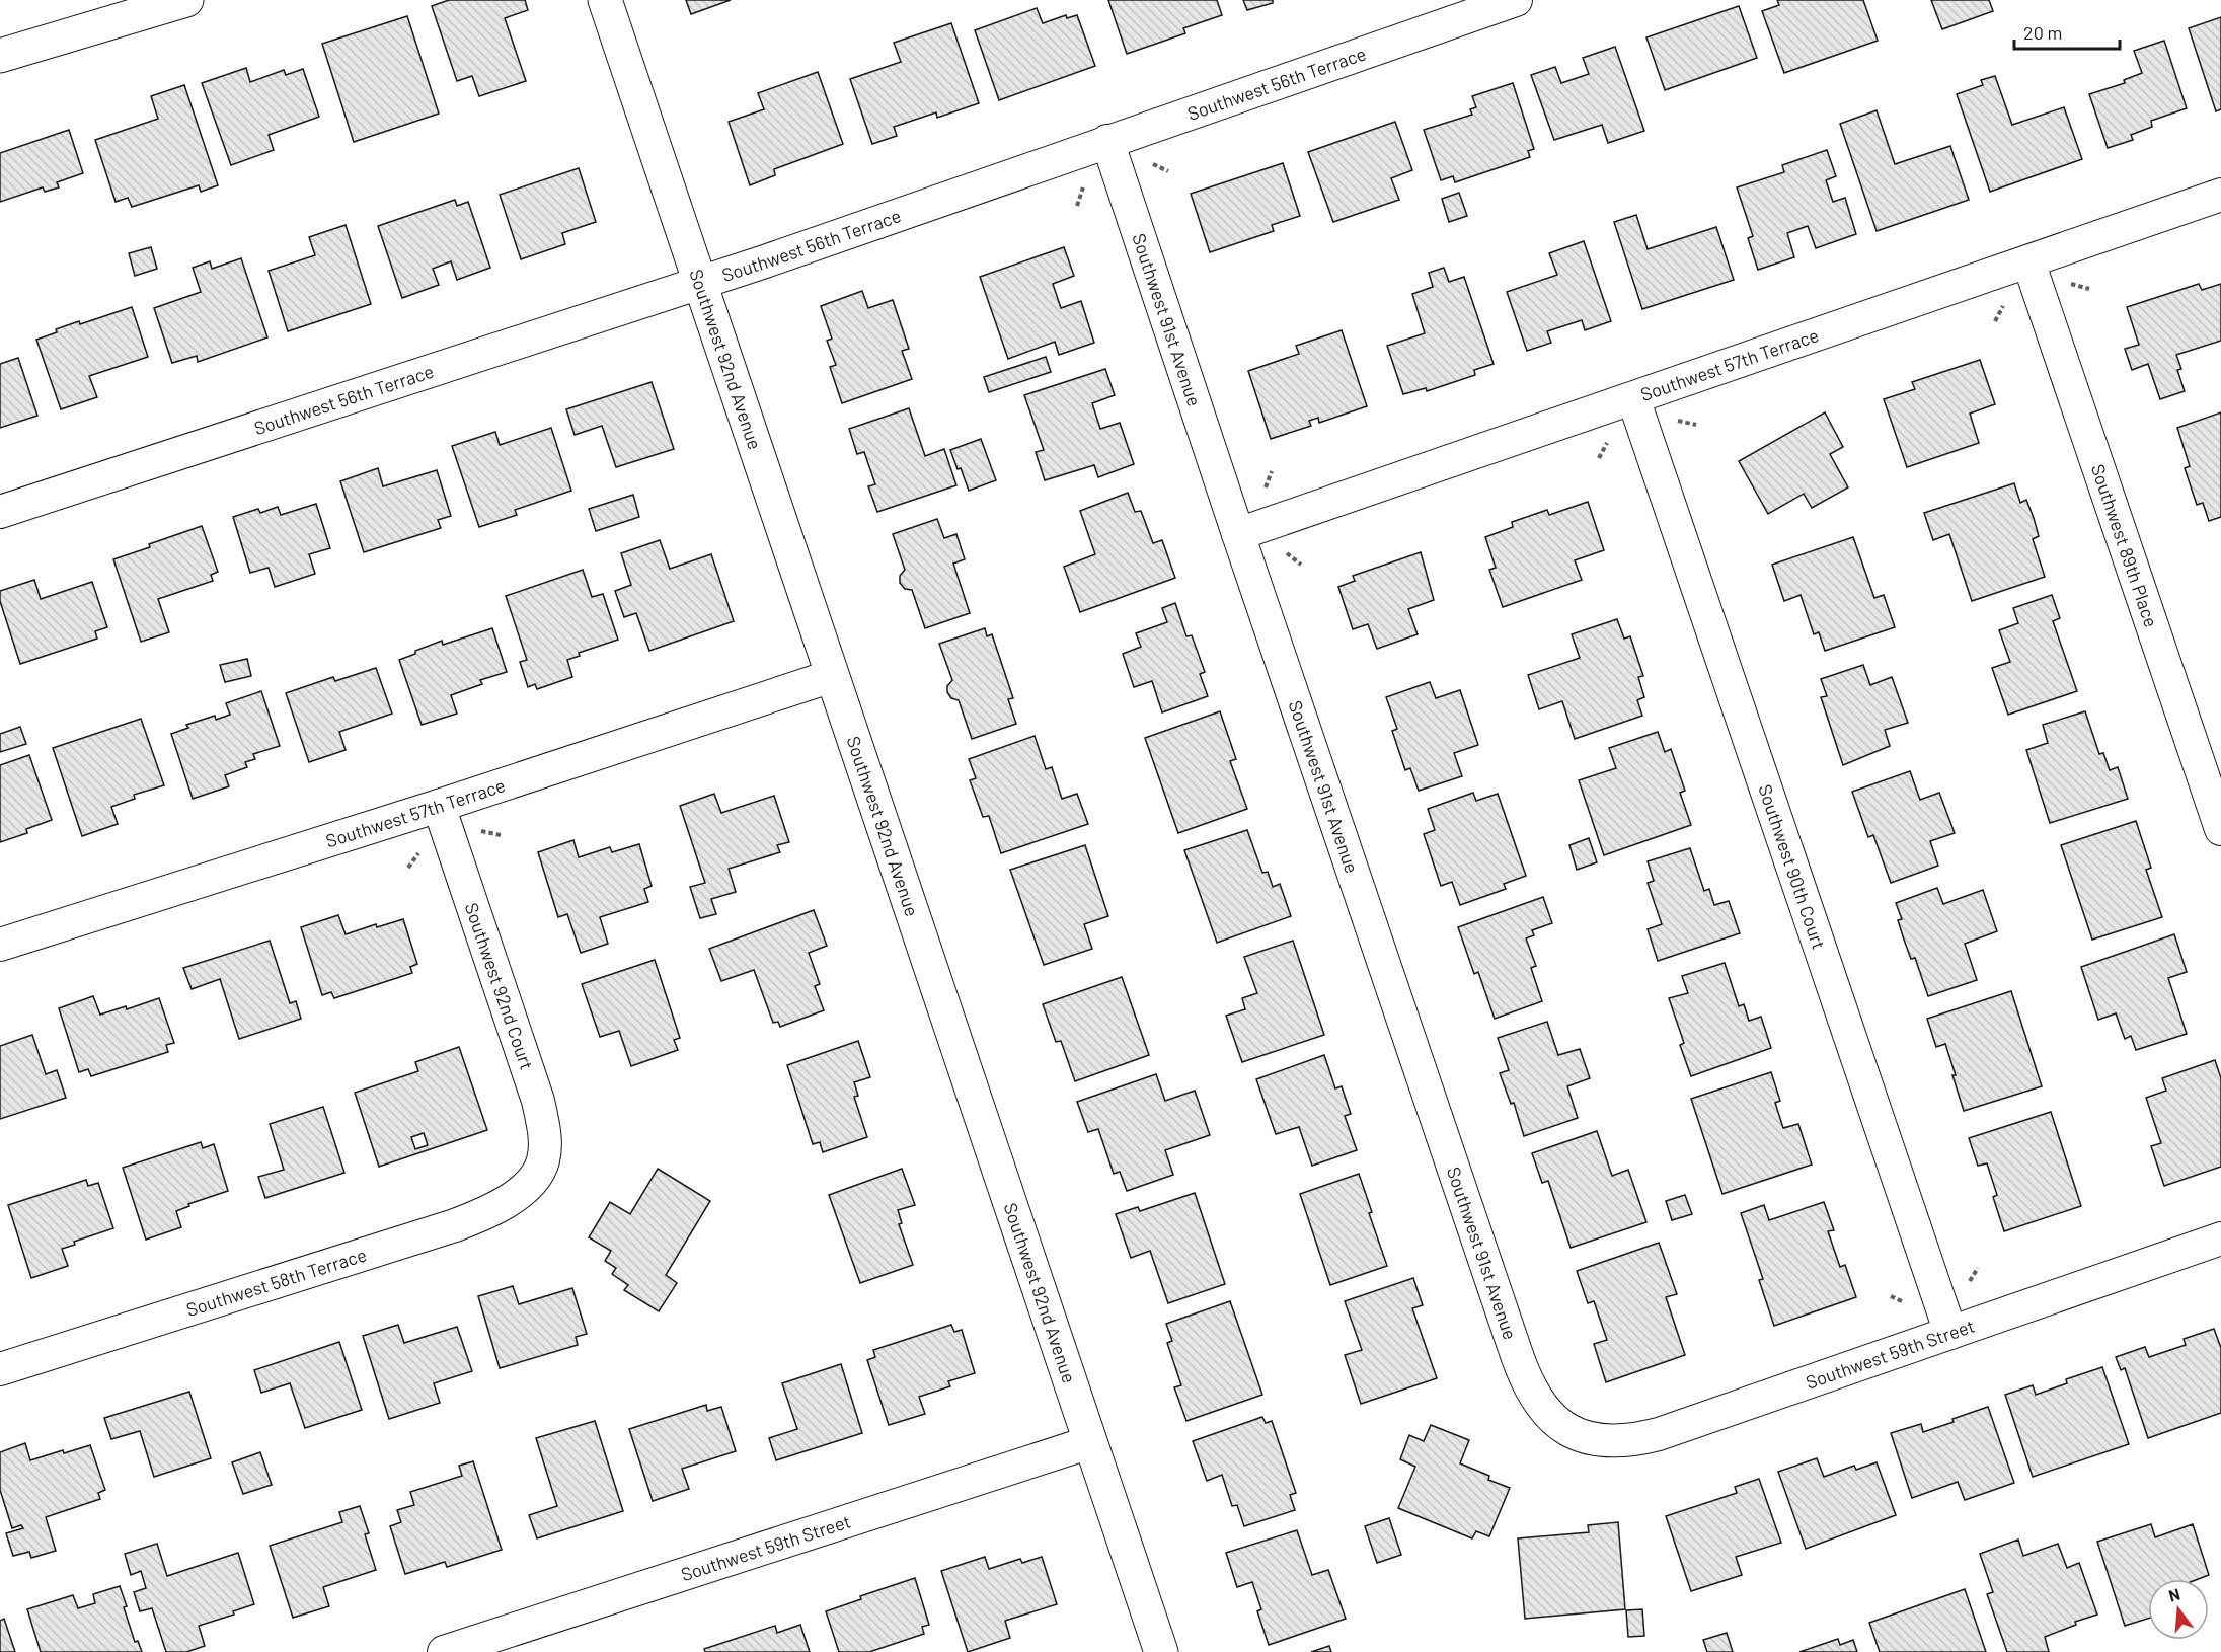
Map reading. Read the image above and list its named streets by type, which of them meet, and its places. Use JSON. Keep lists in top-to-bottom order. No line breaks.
{"streets":{"street":["Southwest 56th Terrace","Southwest 91st Avenue","Southwest 92nd Avenue","Southwest 57th Terrace","Southwest 89th Place","Southwest 90th Court","Southwest 92nd Court","Southwest 58th Terrace","Southwest 59th Street"]},"crossings":[["Southwest 56th Terrace","Southwest 91st Avenue"],["Southwest 56th Terrace","Southwest 92nd Avenue"],["Southwest 91st Avenue","Southwest 57th Terrace"],["Southwest 91st Avenue","Southwest 59th Street"],["Southwest 92nd Avenue","Southwest 57th Terrace"],["Southwest 92nd Avenue","Southwest 59th Street"],["Southwest 57th Terrace","Southwest 89th Place"],["Southwest 57th Terrace","Southwest 90th Court"],["Southwest 57th Terrace","Southwest 92nd Court"],["Southwest 90th Court","Southwest 59th Street"],["Southwest 92nd Court","Southwest 58th Terrace"]],"scale_bar":"20 m","north":"top"}
